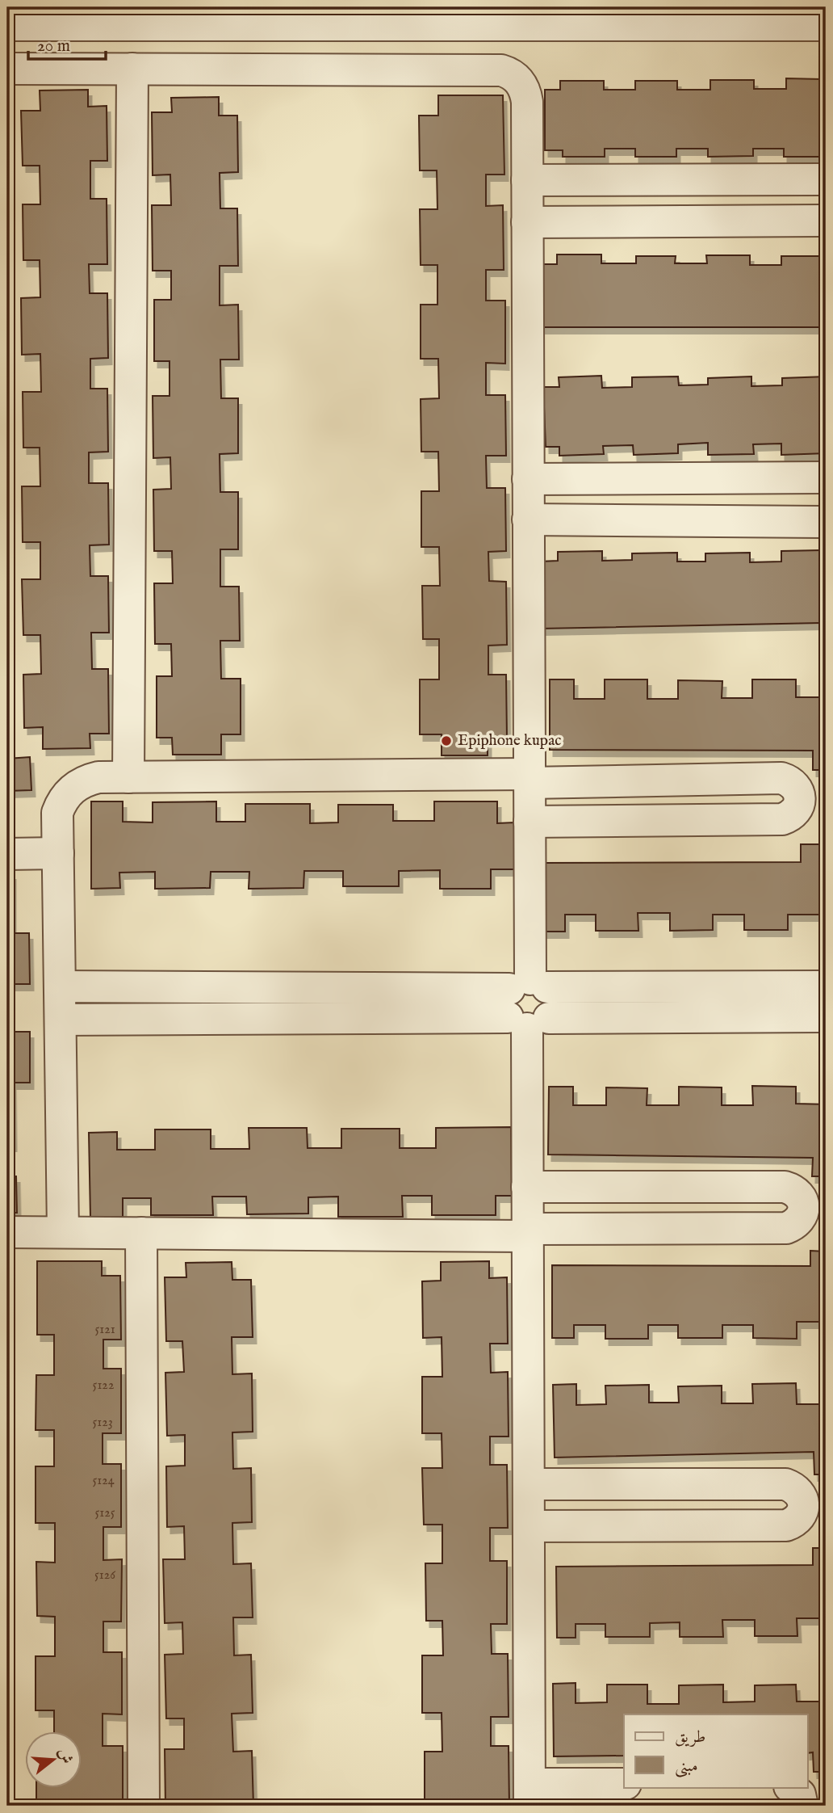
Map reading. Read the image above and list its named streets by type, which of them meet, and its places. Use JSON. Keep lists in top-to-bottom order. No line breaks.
{"places":["Epiphone kupac"],"house_numbers":["5121","5122","5123","5124","5125","5126"],"legend":["طريق","مبنى"],"scale_bar":"20 m","north":"right"}
